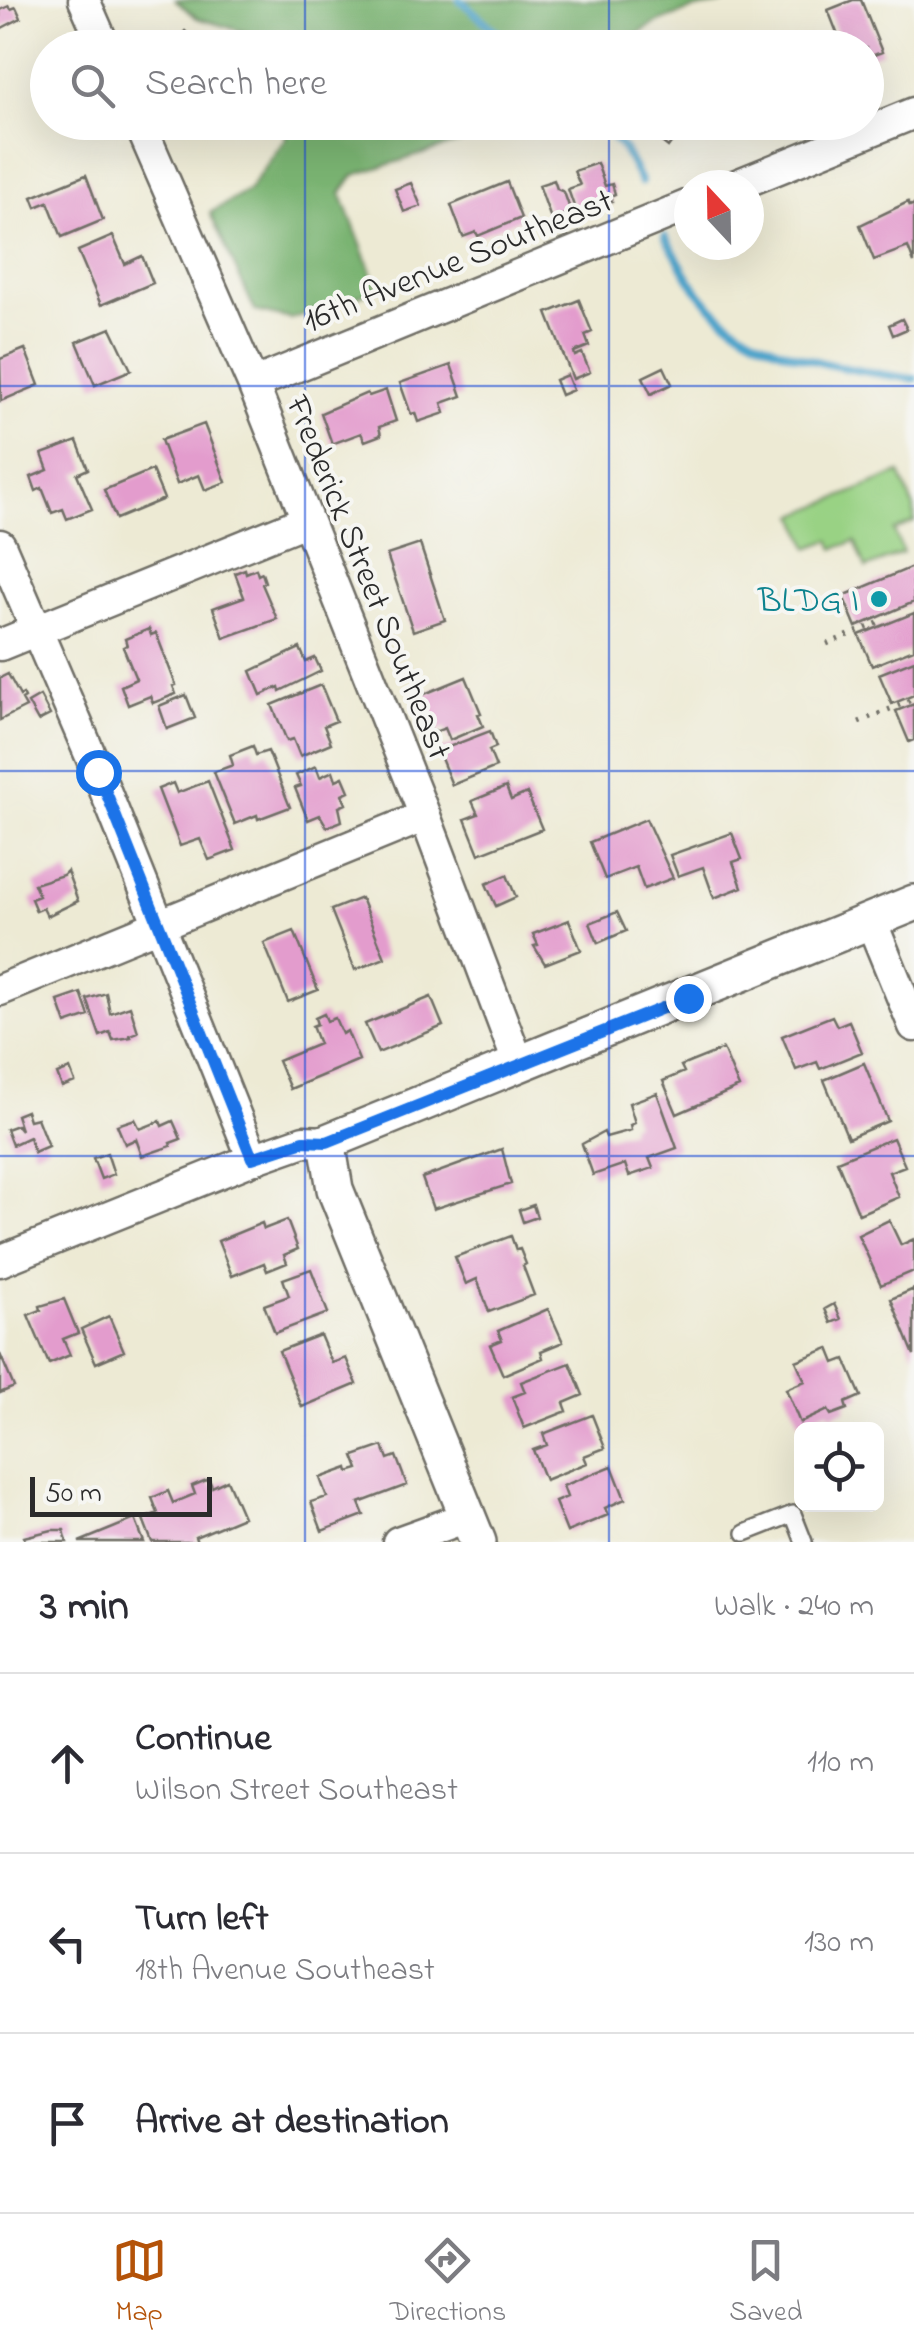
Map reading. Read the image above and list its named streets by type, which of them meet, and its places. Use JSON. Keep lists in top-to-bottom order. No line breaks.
{"streets":{"street":["16th Avenue Southeast","Frederick Street Southeast"]},"crossings":[["16th Avenue Southeast","Frederick Street Southeast"]],"places":["BLDG I"],"scale_bar":"50 m","north":"top","page":{"search":"Search here","scale":"50 m","heading":["3 min","Walk · 240 m"],"list":[["Continue","Wilson Street Southeast","110 m"],["Turn left","18th Avenue Southeast","130 m"],"Arrive at destination"],"nav":["Map","Directions","Saved"]}}
